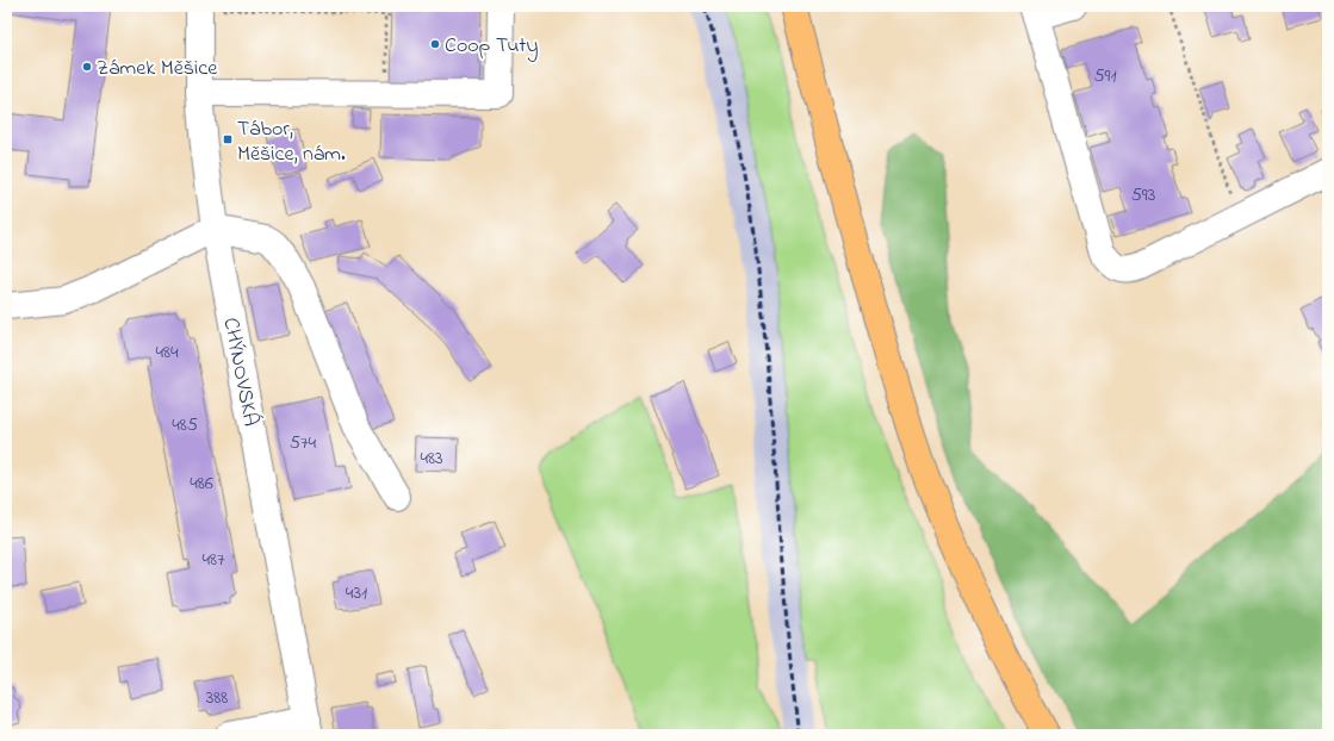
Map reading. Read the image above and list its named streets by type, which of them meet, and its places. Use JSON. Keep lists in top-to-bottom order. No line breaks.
{"streets":{"street":["CHÝNOVSKÁ"]},"places":{"other":["Coop Tuty","Zámek Měšice"],"transit":["Tábor, Měšice, nám."]},"house_numbers":["591","593","484","485","574","483","486","487","431","388"]}
